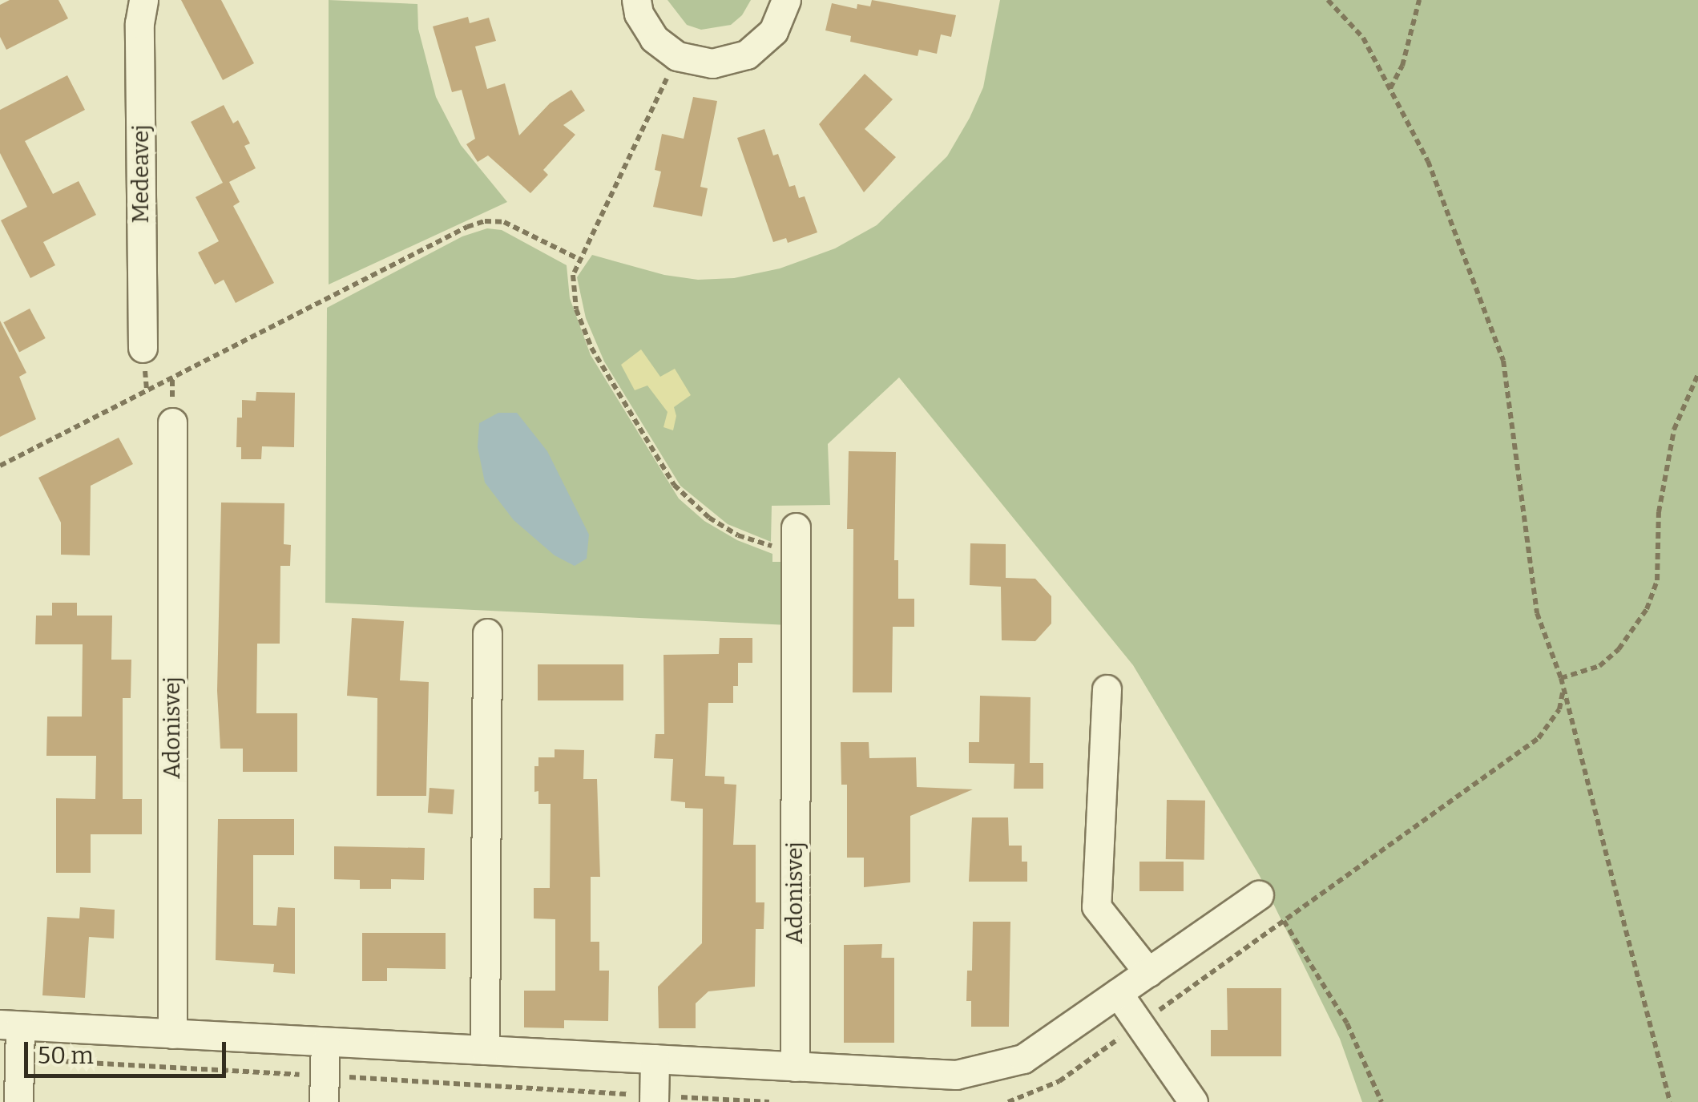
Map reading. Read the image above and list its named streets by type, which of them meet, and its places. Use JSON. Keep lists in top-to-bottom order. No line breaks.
{"streets":{"street":["Medeavej","Adonisvej"]},"scale_bar":"50 m"}
